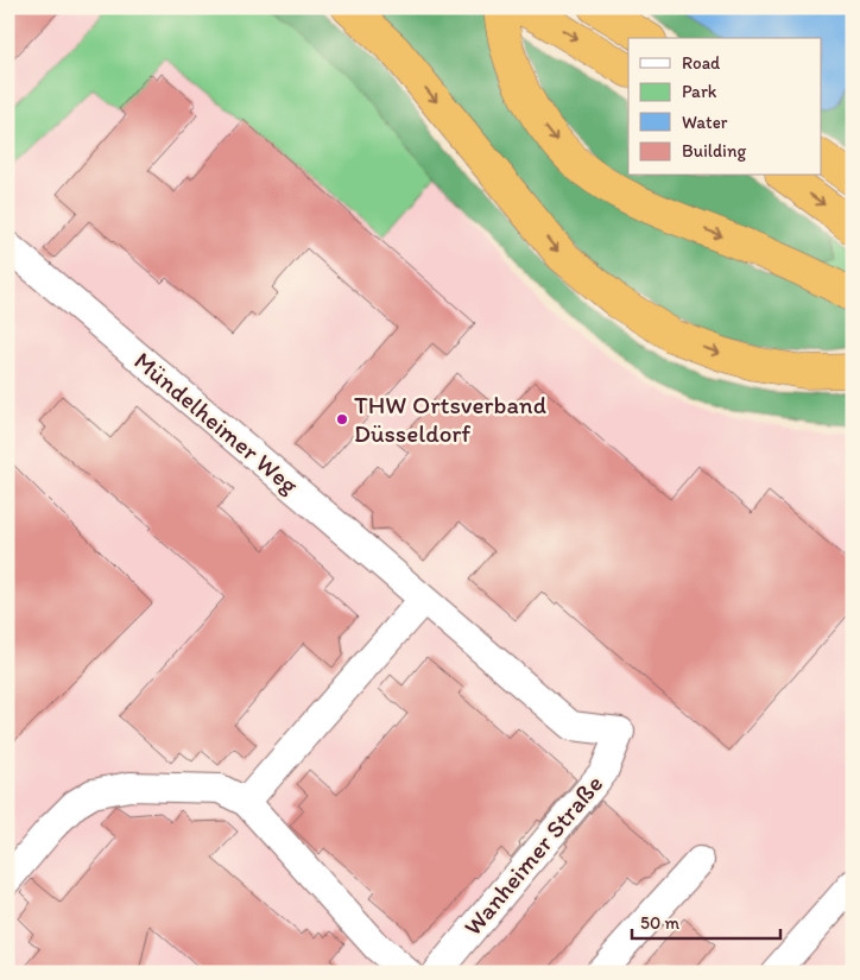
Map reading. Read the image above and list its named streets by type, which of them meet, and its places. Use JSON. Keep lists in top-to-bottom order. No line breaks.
{"streets":{"street":["Mündelheimer Weg","Wanheimer Straße"]},"crossings":[["Mündelheimer Weg","Wanheimer Straße"]],"places":["THW Ortsverband Düsseldorf"],"legend":["Road","Park","Water","Building"],"scale_bar":"50 m"}
